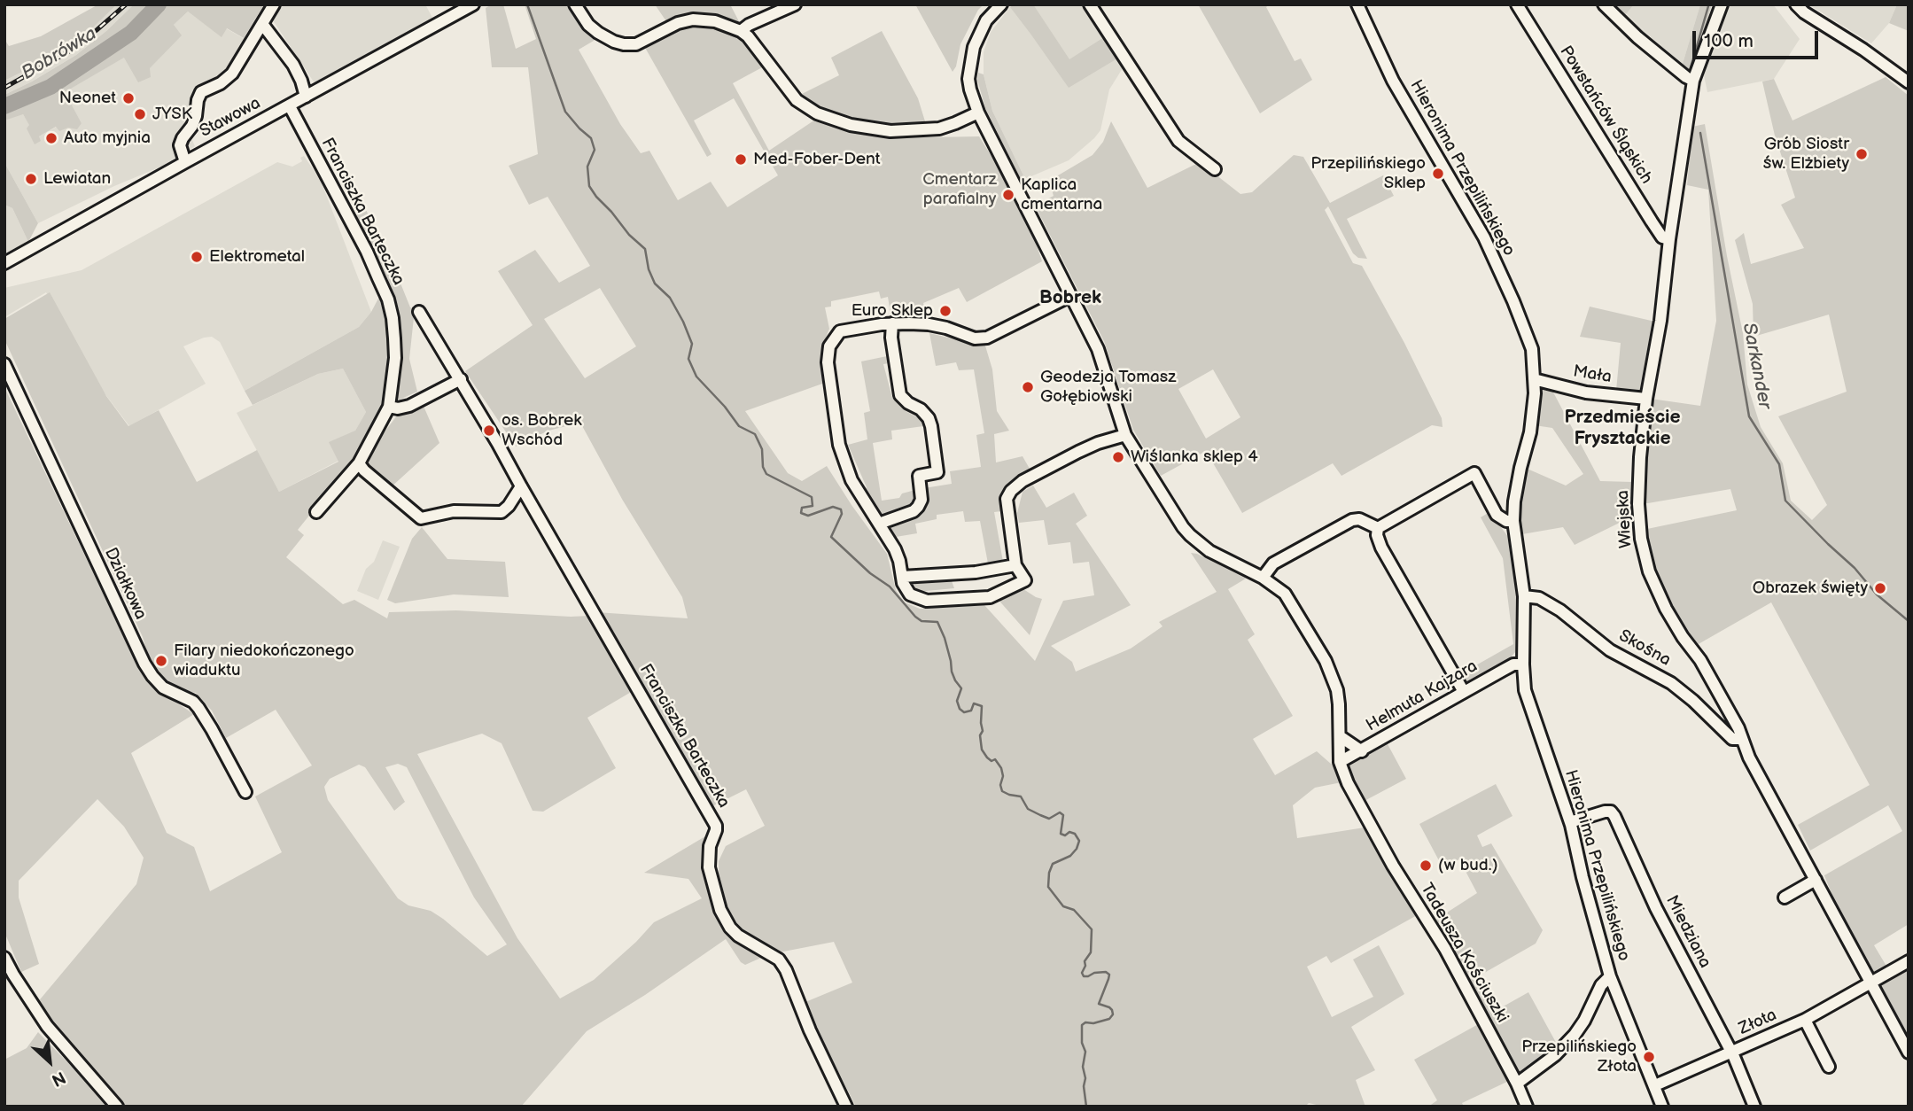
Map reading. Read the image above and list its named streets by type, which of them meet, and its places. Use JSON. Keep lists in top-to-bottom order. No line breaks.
{"streets":{"street":["Powstańców Śląskich","Stawowa","Hieronima Przepilińskiego","Franciszka Barteczka","Mała","Wiejska","Działkowa","Skośna","Helmuta Kajzara","Miedziana","Tadeusza Kościuszki","Złota"]},"crossings":[["Powstańców Śląskich","Wiejska"],["Stawowa","Franciszka Barteczka"],["Hieronima Przepilińskiego","Mała"],["Hieronima Przepilińskiego","Skośna"],["Hieronima Przepilińskiego","Helmuta Kajzara"],["Hieronima Przepilińskiego","Miedziana"],["Hieronima Przepilińskiego","Złota"],["Mała","Wiejska"],["Wiejska","Skośna"],["Wiejska","Złota"],["Helmuta Kajzara","Tadeusza Kościuszki"],["Miedziana","Złota"]],"districts":["Bobrek","Przedmieście Frysztackie"],"water":["Bobrówka","Sarkander"],"parks":["Cmentarz parafialny"],"places":["Neonet","JYSK","Auto myjnia","Grób Siostr św. Elżbiety","Med-Fober-Dent","Przepilińskiego Sklep","Lewiatan","Kaplica cmentarna","Elektrometal","Euro Sklep","Geodezja Tomasz Gołębiowski","os. Bobrek Wschód","Wiślanka sklep 4","Obrazek święty","Filary niedokończonego wiaduktu","(w bud.)","Przepilińskiego Złota"],"scale_bar":"100 m","north":"bottom right"}
